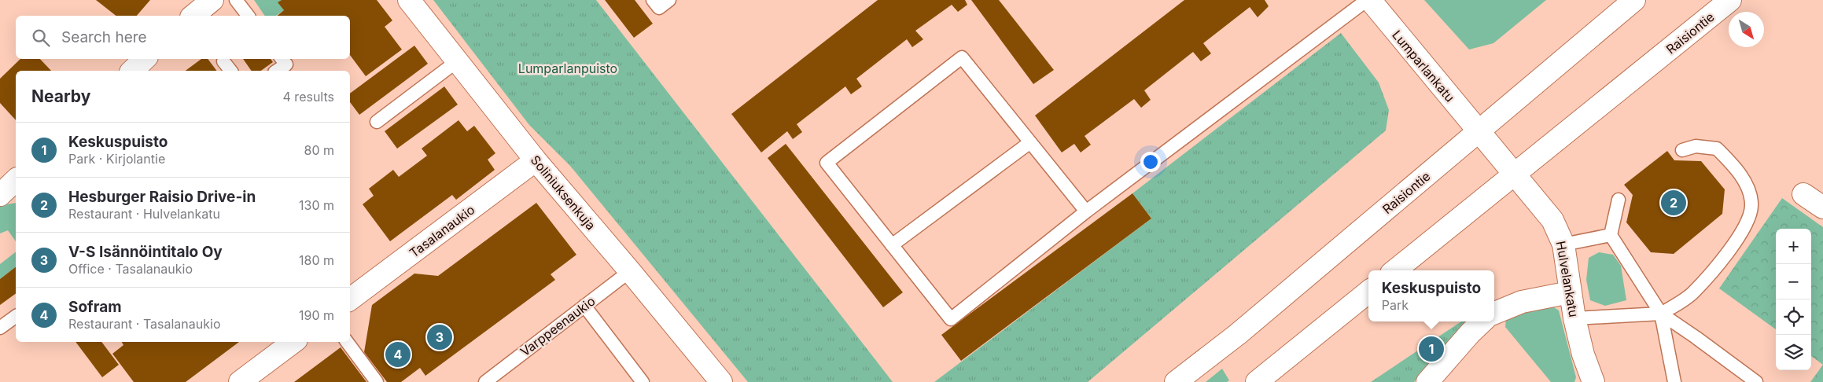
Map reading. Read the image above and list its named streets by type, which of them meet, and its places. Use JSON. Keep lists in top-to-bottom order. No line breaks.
{"streets":{"street":["Raisiontie","Lumparlankatu","Soliniuksenkuja","Tasalanaukio","Hulvelankatu"],"lane":["Varppeenaukio"]},"crossings":[["Raisiontie","Lumparlankatu"],["Raisiontie","Hulvelankatu"],["Lumparlankatu","Hulvelankatu"],["Soliniuksenkuja","Tasalanaukio"],["Soliniuksenkuja","Varppeenaukio"]],"parks":["Lumparlanpuisto"],"north":"bottom right","page":{"search":"Search here","heading":["Nearby","4 results"],"list":[{"mark":"1","name":"Keskuspuisto","note":"Park · Kirjolantie","value":"80 m"},{"mark":"2","name":"Hesburger Raisio Drive-in","note":"Restaurant · Hulvelankatu","value":"130 m"},{"mark":"3","name":"V-S Isännöintitalo Oy","note":"Office · Tasalanaukio","value":"180 m"},{"mark":"4","name":"Sofram","note":"Restaurant · Tasalanaukio","value":"190 m"}],"pins":["2","3","1","4"],"map_buttons":["+","−"],"popup":["Keskuspuisto","Park"]}}
